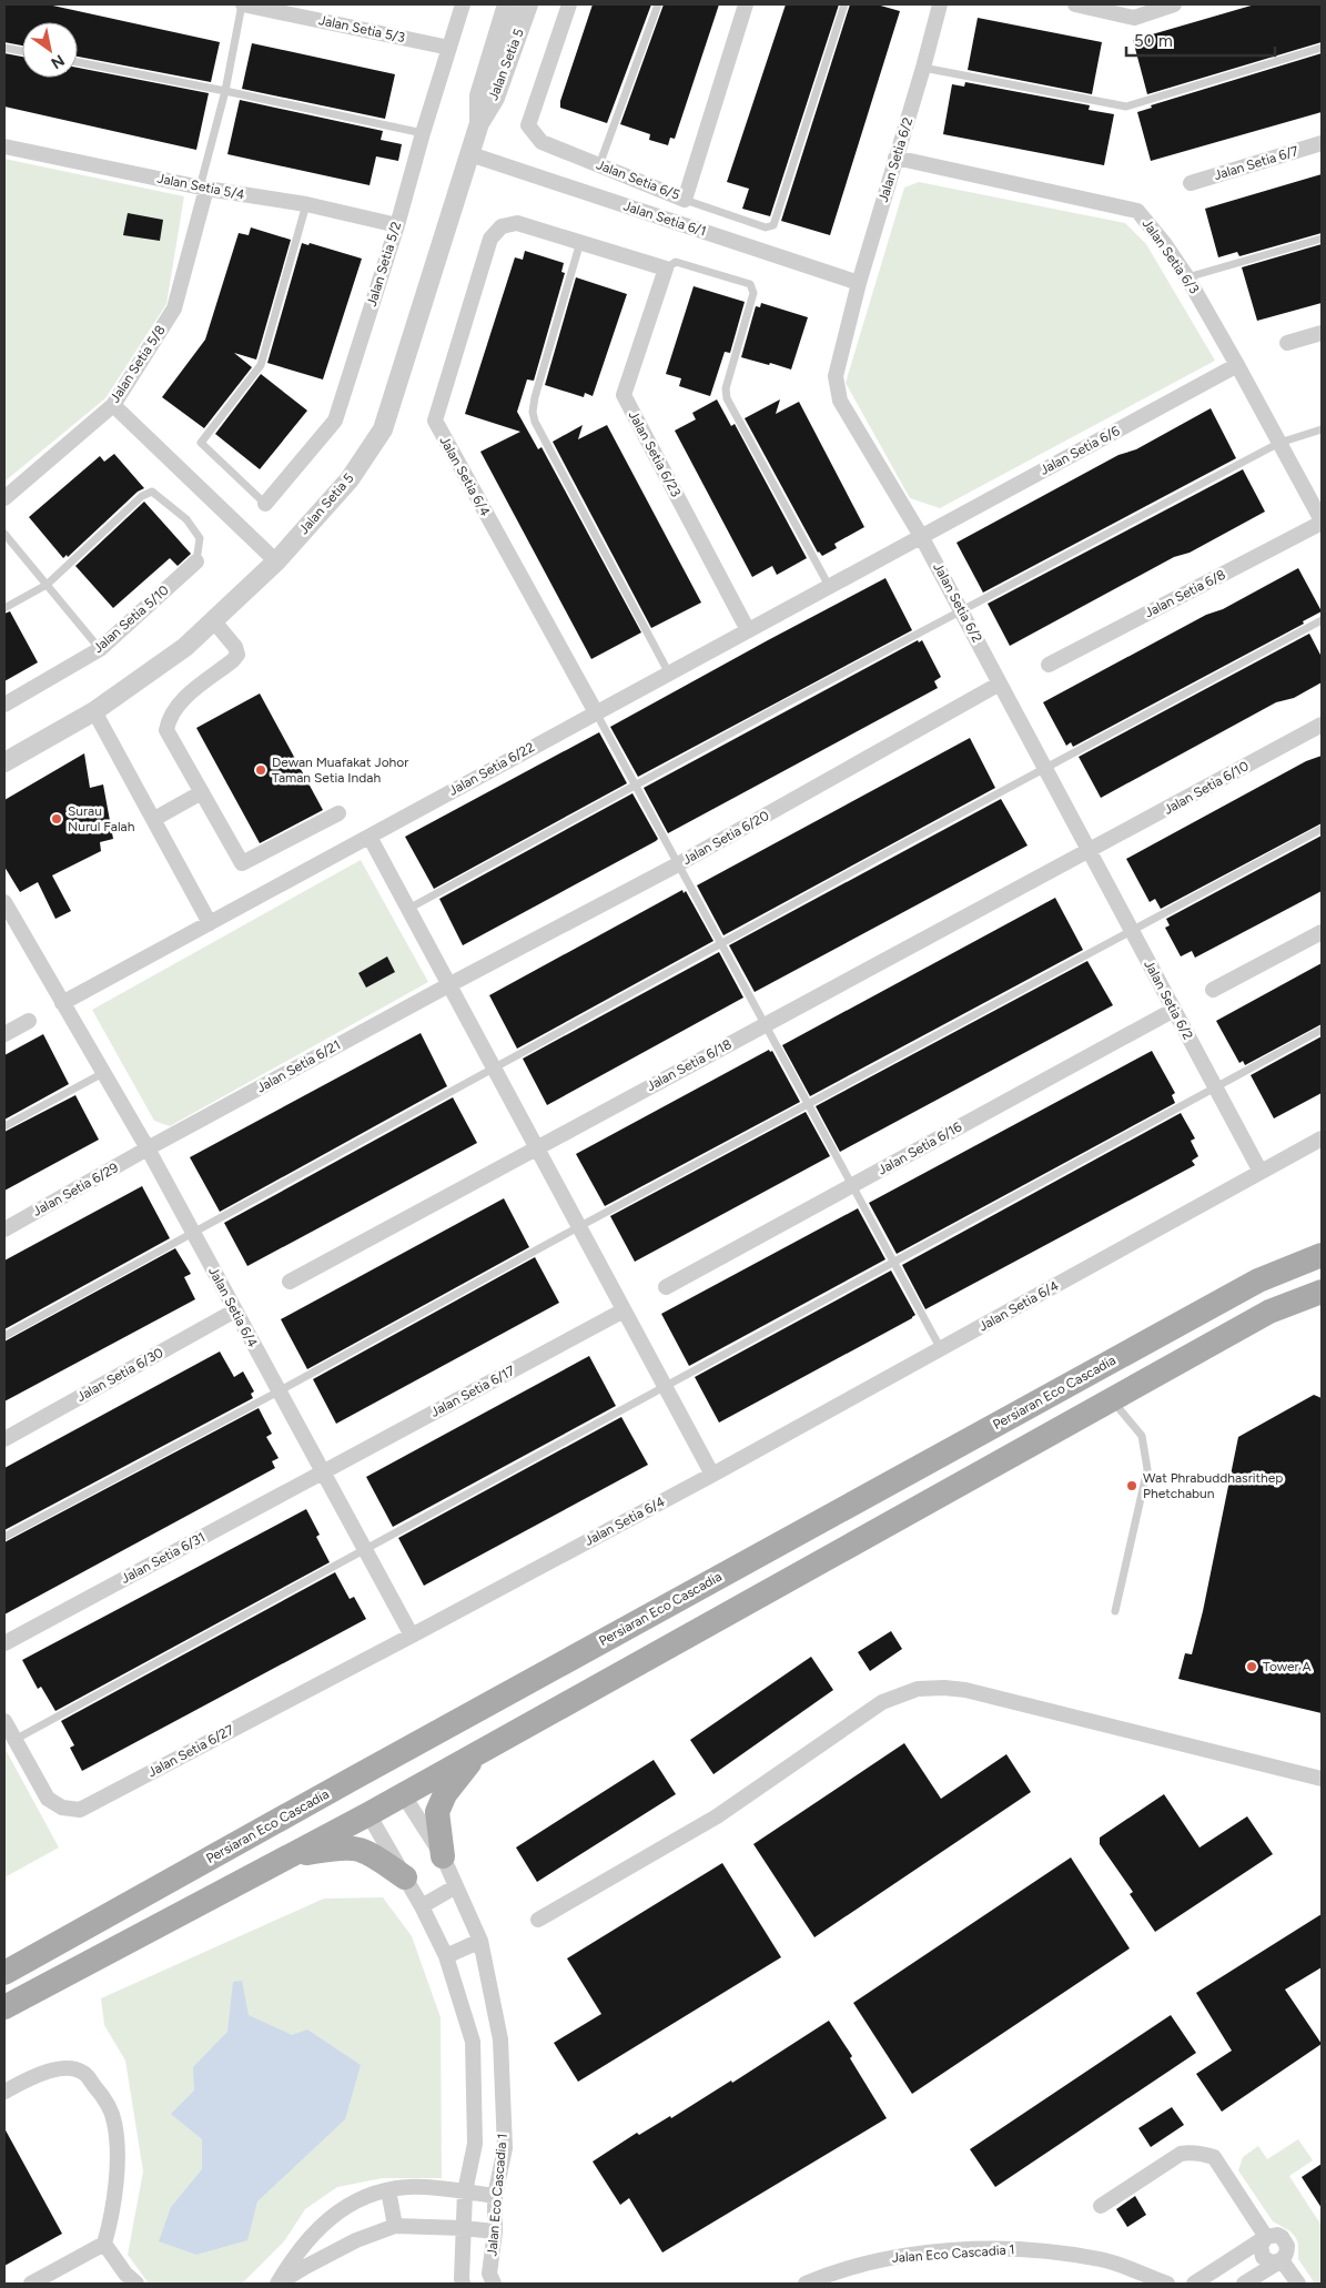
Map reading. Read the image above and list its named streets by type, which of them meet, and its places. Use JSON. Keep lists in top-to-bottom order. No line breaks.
{"streets":{"main road":["Persiaran Eco Cascadia"],"street":["Jalan Setia 5/3","Jalan Setia 5","Jalan Setia 6/2","Jalan Setia 6/7","Jalan Setia 6/5","Jalan Setia 5/4","Jalan Setia 6/1","Jalan Setia 6/3","Jalan Setia 5/2","Jalan Setia 5/8","Jalan Setia 6/6","Jalan Setia 6/23","Jalan Setia 6/4","Jalan Setia 6/8","Jalan Setia 5/10","Jalan Setia 6/22","Jalan Setia 6/10","Jalan Setia 6/20","Jalan Setia 6/18","Jalan Setia 6/21","Jalan Setia 6/16","Jalan Setia 6/29","Jalan Setia 6/30","Jalan Setia 6/17","Jalan Setia 6/31","Jalan Setia 6/27","Jalan Eco Cascadia 1"]},"crossings":[["Jalan Setia 5/3","Jalan Setia 5/2"],["Jalan Setia 5","Jalan Setia 6/1"],["Jalan Setia 6/2","Jalan Setia 6/1"],["Jalan Setia 6/2","Jalan Setia 6/3"],["Jalan Setia 6/2","Jalan Setia 6/6"],["Jalan Setia 6/2","Jalan Setia 6/4"],["Jalan Setia 6/2","Jalan Setia 6/22"],["Jalan Setia 6/2","Jalan Setia 6/10"],["Jalan Setia 6/2","Jalan Setia 6/20"],["Jalan Setia 6/2","Jalan Setia 6/18"],["Jalan Setia 6/2","Jalan Setia 6/16"],["Jalan Setia 5/4","Jalan Setia 5/2"],["Jalan Setia 5/4","Jalan Setia 5/8"],["Jalan Setia 6/3","Jalan Setia 6/6"],["Jalan Setia 6/3","Jalan Setia 6/8"],["Jalan Setia 6/6","Jalan Setia 6/22"],["Jalan Setia 6/23","Jalan Setia 6/22"],["Jalan Setia 6/4","Jalan Setia 6/22"],["Jalan Setia 6/4","Jalan Setia 6/21"],["Jalan Setia 6/4","Jalan Setia 6/29"],["Jalan Setia 6/4","Jalan Setia 6/30"],["Jalan Setia 6/4","Jalan Setia 6/17"],["Jalan Setia 6/4","Jalan Setia 6/31"],["Jalan Setia 6/4","Jalan Setia 6/27"],["Jalan Setia 6/10","Jalan Setia 6/18"],["Jalan Setia 6/20","Jalan Setia 6/21"],["Jalan Setia 6/21","Jalan Setia 6/29"],["Jalan Setia 6/17","Jalan Setia 6/31"]],"places":["Dewan Muafakat Johor Taman Setia Indah","Surau Nurul Falah","Wat Phrabuddhasrithep Phetchabun","Tower A"],"scale_bar":"50 m","north":"bottom right"}
